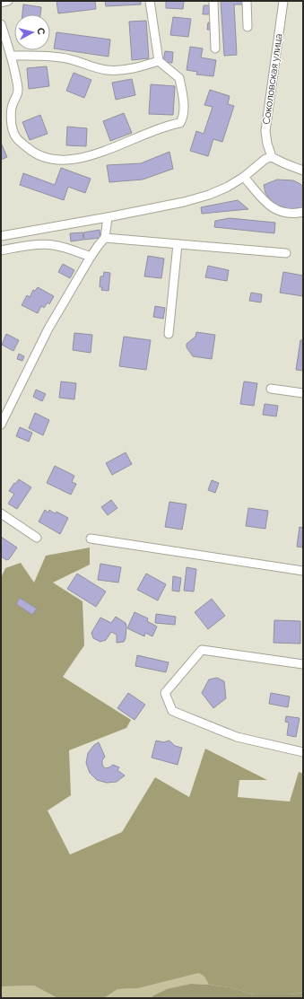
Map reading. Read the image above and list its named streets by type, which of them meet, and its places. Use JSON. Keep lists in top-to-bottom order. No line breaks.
{"streets":{"street":["Соколовская улица"]},"north":"right"}
